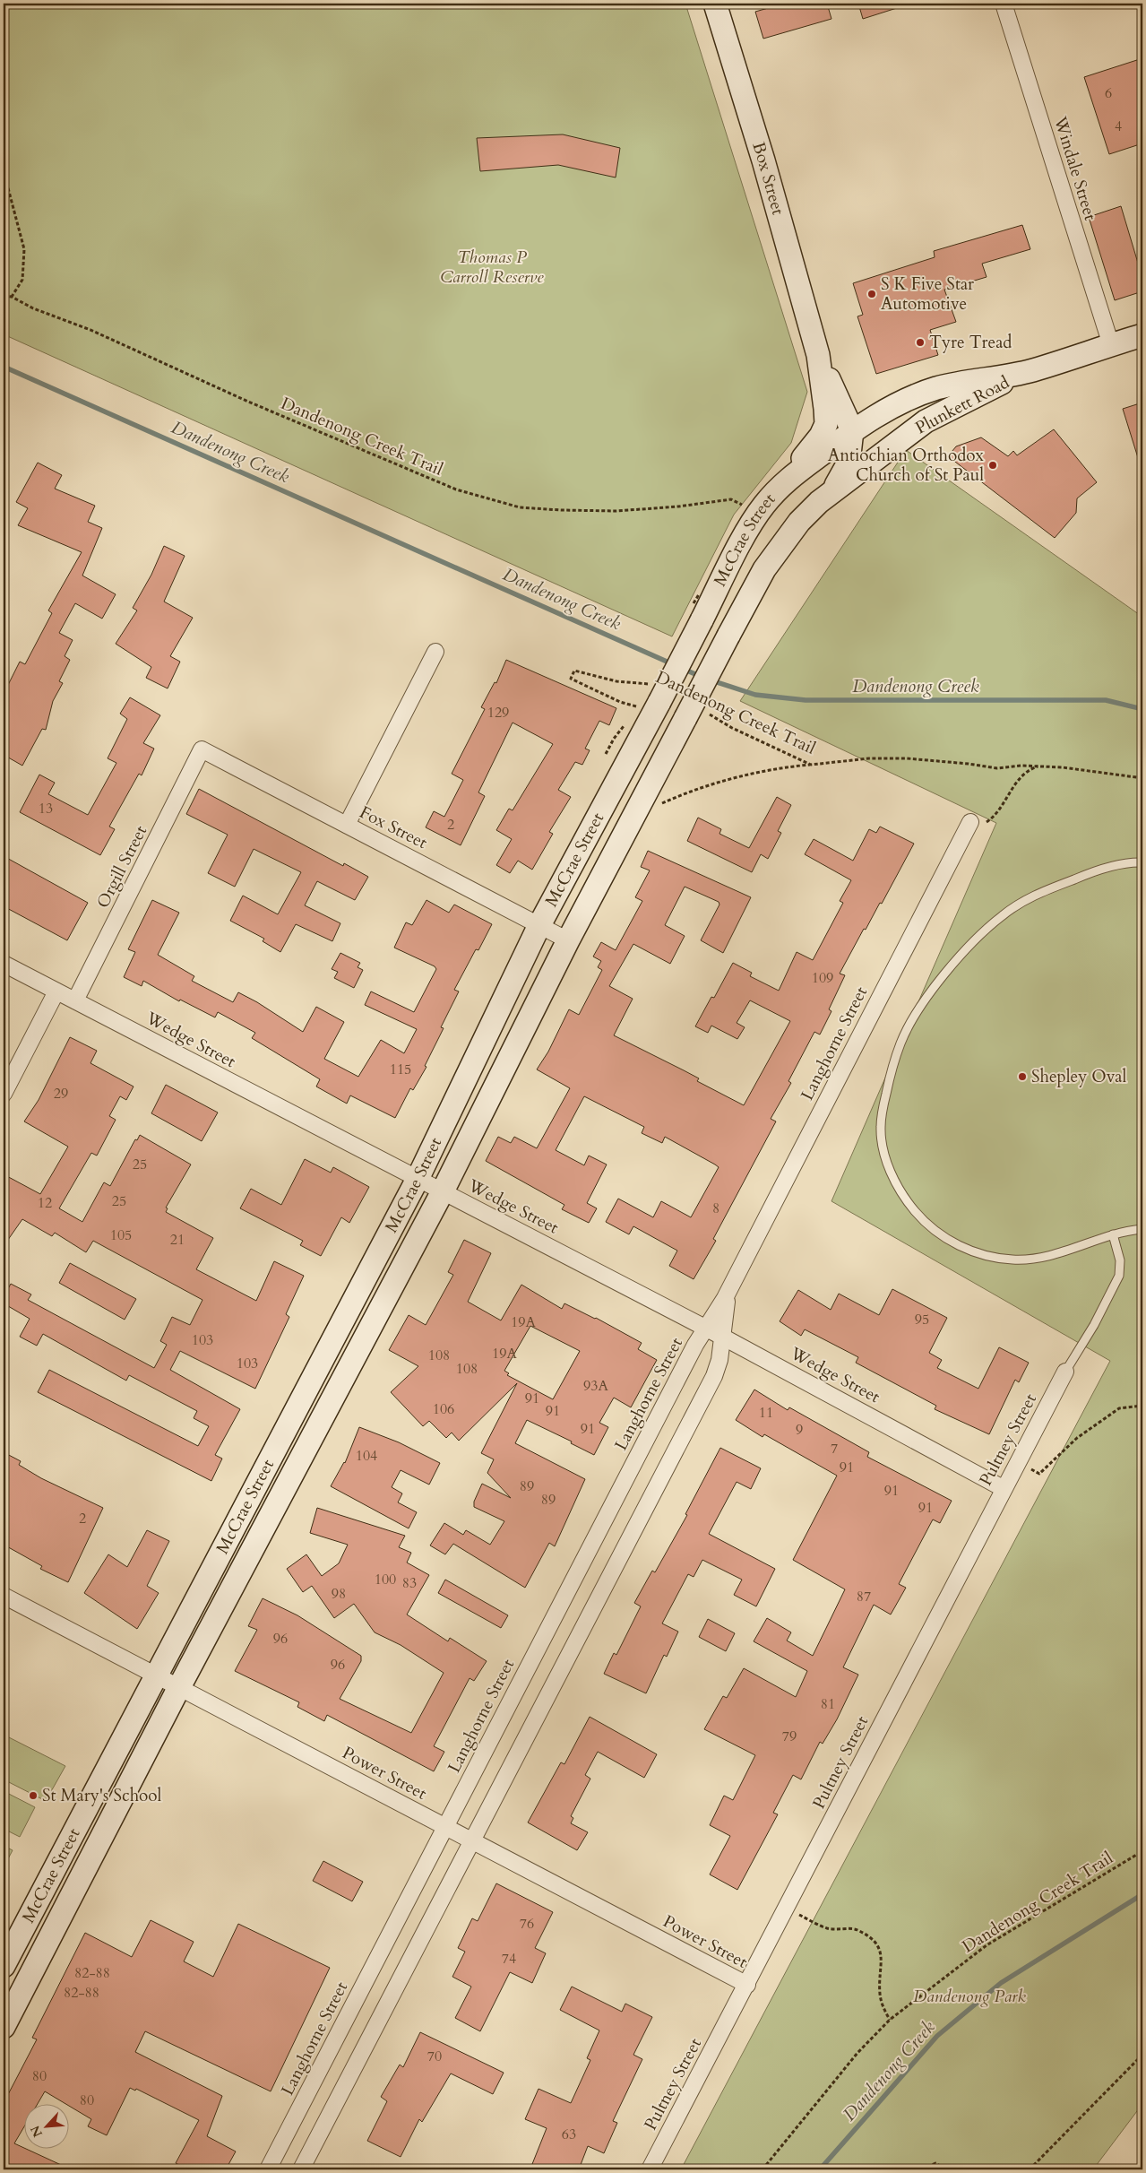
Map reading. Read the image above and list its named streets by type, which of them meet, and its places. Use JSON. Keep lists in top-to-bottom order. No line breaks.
{"streets":{"main road":["Box Street","Plunkett Road","McCrae Street"],"street":["Windale Street","Fox Street","Orgill Street","Wedge Street","Langhorne Street","Pultney Street","Power Street"],"path":["Dandenong Creek Trail"]},"crossings":[["Windale Street","Plunkett Road"],["Box Street","Plunkett Road"],["Box Street","McCrae Street"],["Plunkett Road","McCrae Street"],["Dandenong Creek Trail","McCrae Street"],["McCrae Street","Fox Street"],["McCrae Street","Wedge Street"],["McCrae Street","Power Street"],["Fox Street","Orgill Street"],["Orgill Street","Wedge Street"],["Wedge Street","Langhorne Street"],["Wedge Street","Pultney Street"],["Langhorne Street","Power Street"],["Pultney Street","Power Street"]],"water":["Dandenong Creek"],"parks":["Thomas P Carroll Reserve","Dandenong Park"],"places":["S K Five Star Automotive","Tyre Tread","Antiochian Orthodox Church of St Paul","Shepley Oval","St Mary's School"],"house_numbers":["6","4","129","13","2","109","115","29","25","25","12","8","105","21","95","19A","103","19A","108","103","108","93A","91","106","91","11","91","9","7","104","91","89","91","89","91","2","100","83","98","87","96","96","81","79","76","74","82-88","82-88","70","80","80","63"],"north":"bottom left"}
